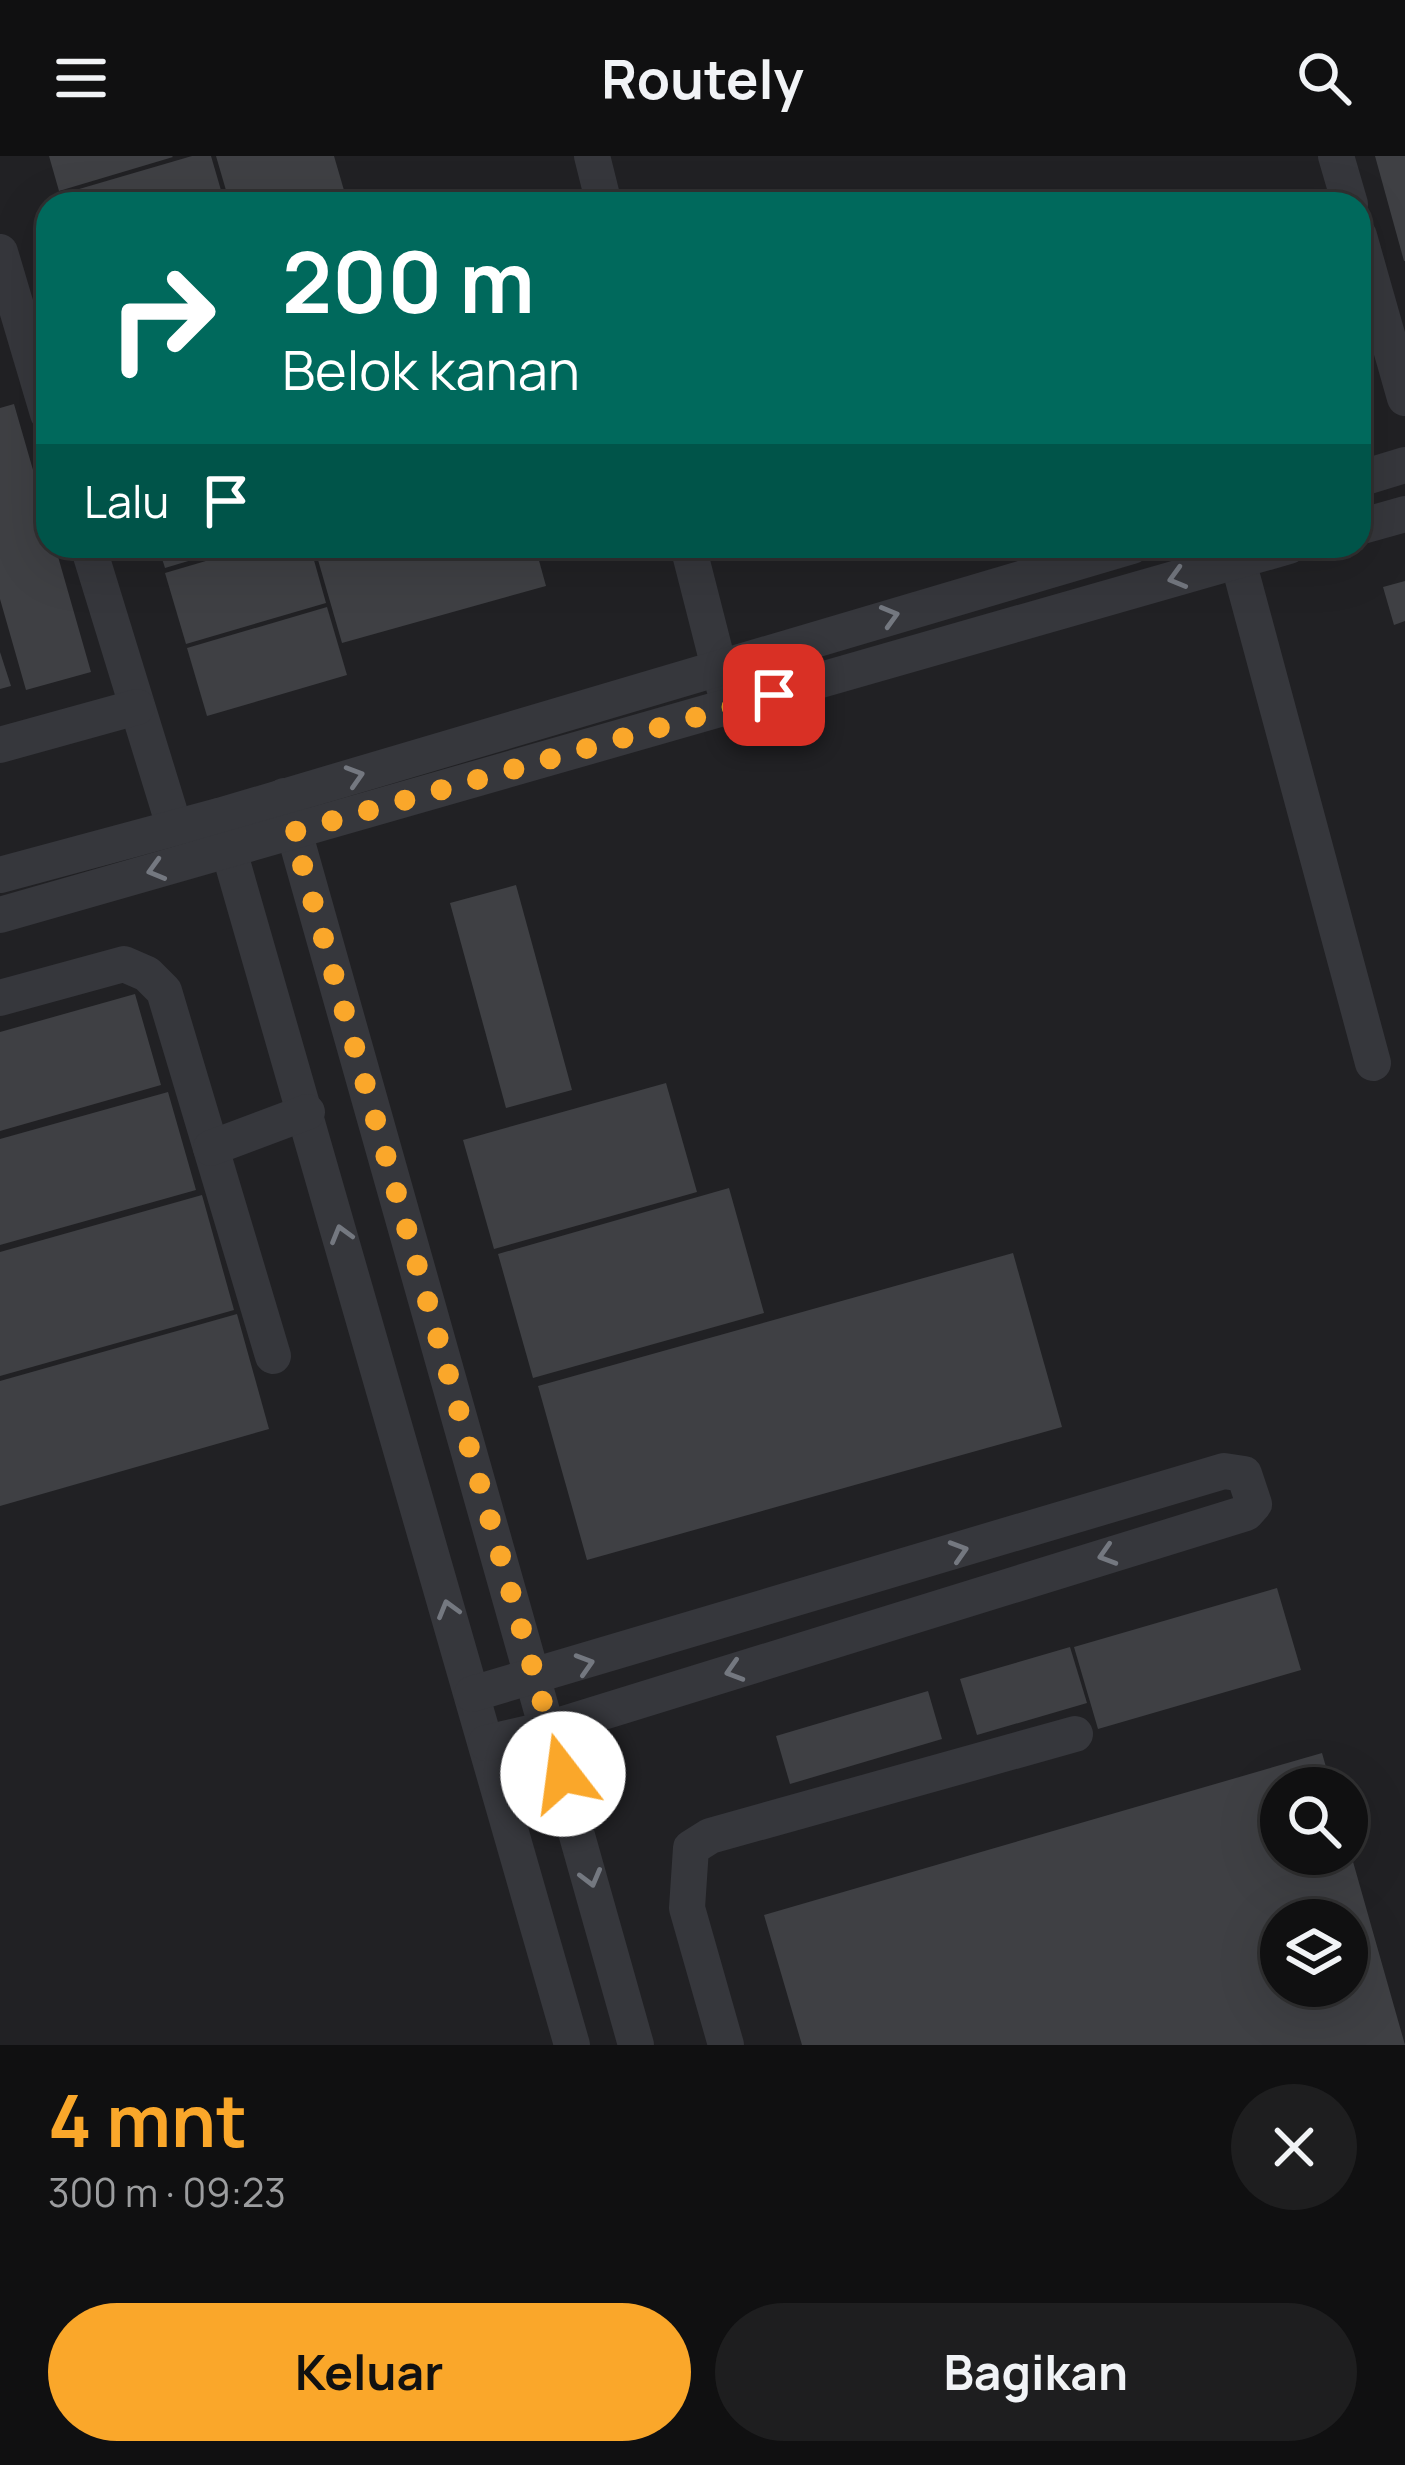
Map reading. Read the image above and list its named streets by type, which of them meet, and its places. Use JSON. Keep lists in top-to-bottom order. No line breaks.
{"page":{"header":"Routely","turn":["200 m","Belok kanan"],"then":"Lalu","heading":["4 mnt","300 m · 09:23"],"buttons":["Keluar","Bagikan"]}}
